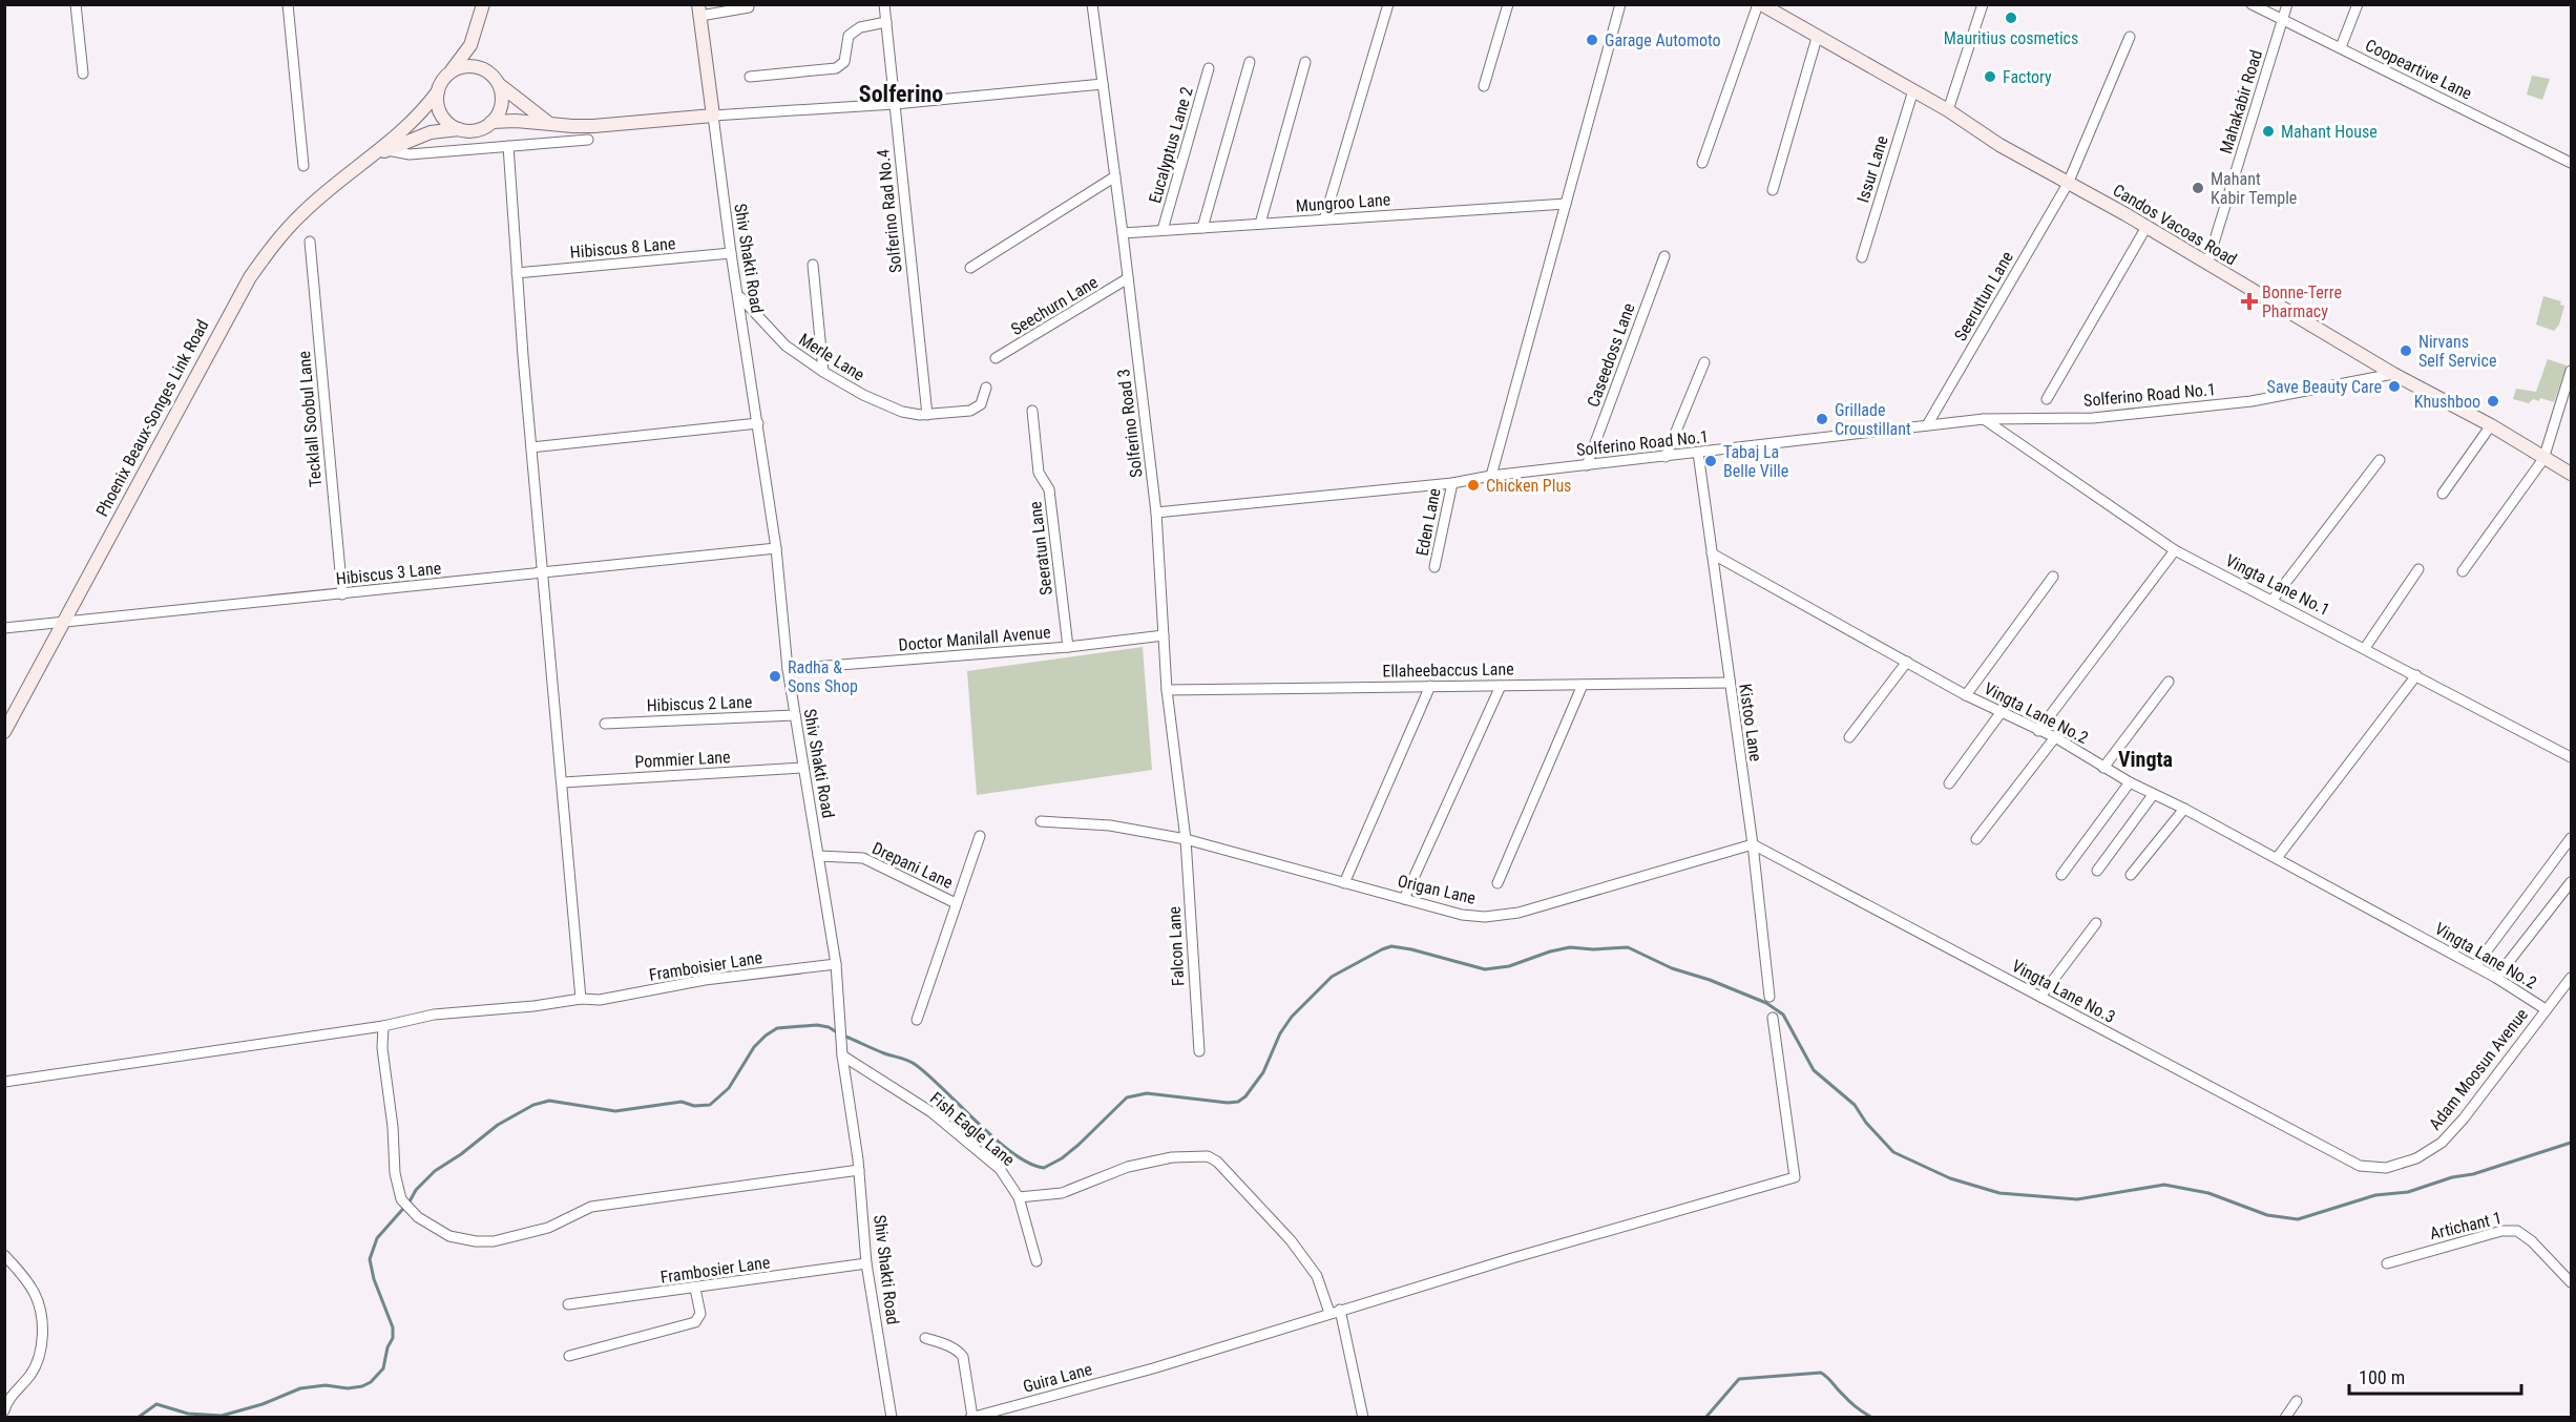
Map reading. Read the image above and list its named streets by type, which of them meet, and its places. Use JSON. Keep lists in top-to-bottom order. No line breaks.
{"streets":{"main road":["Candos Vacoas Road","Phoenix Beaux-Songes Link Road"],"street":["Coopeartive Lane","Mahakabir Road","Eucalyptus Lane 2","Issur Lane","Mungroo Lane","Solferino Rad No.4","Hibiscus 8 Lane","Shiv Shakti Road","Seeruttun Lane","Seechurn Lane","Caseedoss Lane","Merle Lane","Solferino Road No.1","Tecklall Soobul Lane","Solferino Road 3","Eden Lane","Seeratun Lane","Hibiscus 3 Lane","Vingta Lane No.1","Doctor Manilall Avenue","Ellaheebaccus Lane","Hibiscus 2 Lane","Vingta Lane No.2","Kistoo Lane","Pommier Lane","Drepani Lane","Origan Lane","Falcon Lane","Framboisier Lane","Vingta Lane No.3","Adam Moosun Avenue","Fish Eagle Lane","Artichant 1","Frambosier Lane","Guira Lane"]},"crossings":[["Coopeartive Lane","Mahakabir Road"],["Mahakabir Road","Candos Vacoas Road"],["Eucalyptus Lane 2","Mungroo Lane"],["Issur Lane","Candos Vacoas Road"],["Mungroo Lane","Solferino Road 3"],["Solferino Rad No.4","Merle Lane"],["Candos Vacoas Road","Seeruttun Lane"],["Candos Vacoas Road","Solferino Road No.1"],["Hibiscus 8 Lane","Shiv Shakti Road"],["Shiv Shakti Road","Merle Lane"],["Shiv Shakti Road","Hibiscus 3 Lane"],["Shiv Shakti Road","Doctor Manilall Avenue"],["Shiv Shakti Road","Hibiscus 2 Lane"],["Shiv Shakti Road","Pommier Lane"],["Shiv Shakti Road","Drepani Lane"],["Shiv Shakti Road","Framboisier Lane"],["Shiv Shakti Road","Fish Eagle Lane"],["Shiv Shakti Road","Frambosier Lane"],["Seeruttun Lane","Solferino Road No.1"],["Seechurn Lane","Solferino Road 3"],["Caseedoss Lane","Solferino Road No.1"],["Solferino Road No.1","Solferino Road 3"],["Solferino Road No.1","Eden Lane"],["Solferino Road No.1","Vingta Lane No.1"],["Solferino Road No.1","Kistoo Lane"],["Phoenix Beaux-Songes Link Road","Hibiscus 3 Lane"],["Tecklall Soobul Lane","Hibiscus 3 Lane"],["Solferino Road 3","Doctor Manilall Avenue"],["Solferino Road 3","Ellaheebaccus Lane"],["Solferino Road 3","Origan Lane"],["Solferino Road 3","Falcon Lane"],["Seeratun Lane","Doctor Manilall Avenue"],["Ellaheebaccus Lane","Kistoo Lane"],["Vingta Lane No.2","Kistoo Lane"],["Vingta Lane No.2","Adam Moosun Avenue"],["Kistoo Lane","Origan Lane"],["Kistoo Lane","Vingta Lane No.3"],["Origan Lane","Falcon Lane"],["Origan Lane","Vingta Lane No.3"],["Vingta Lane No.3","Adam Moosun Avenue"]],"districts":["Solferino","Vingta"],"places":{"other":["Mauritius cosmetics","Garage Automoto","Factory","Mahant House","Mahant Kabir Temple","Nirvans Self Service","Save Beauty Care","Khushboo","Grillade Croustillant","Tabaj La Belle Ville","Chicken Plus","Radha & Sons Shop"],"health":["Bonne-Terre Pharmacy"]},"scale_bar":"100 m"}
